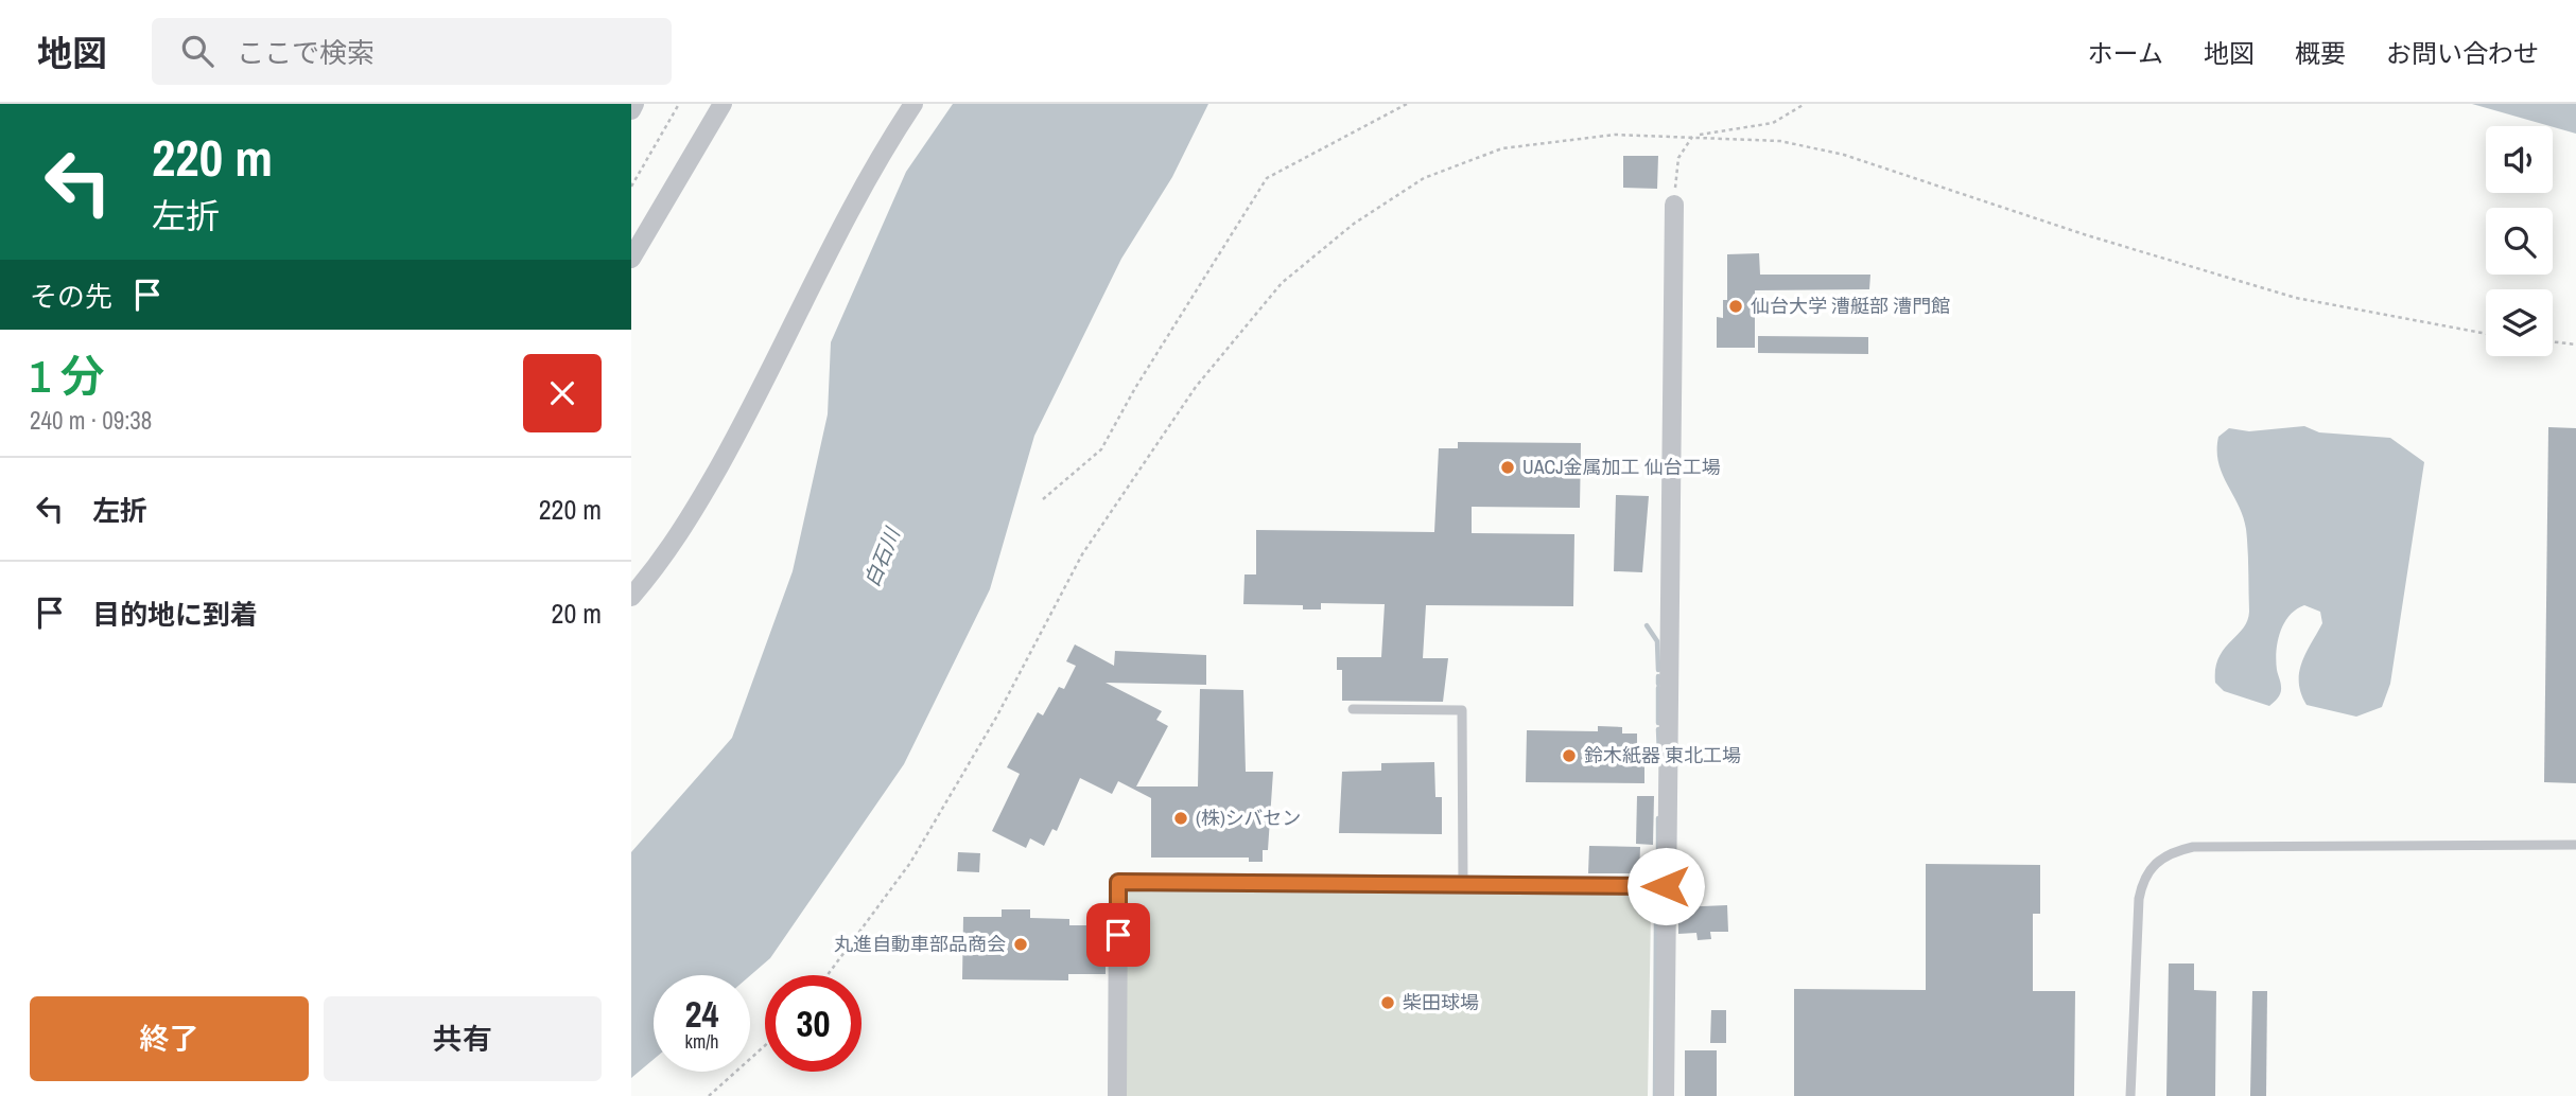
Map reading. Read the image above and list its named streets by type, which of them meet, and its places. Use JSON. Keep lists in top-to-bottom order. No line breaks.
{"water":["白石川"],"places":["仙台大学 漕艇部 漕門館","UACJ金属加工 仙台工場","鈴木紙器 東北工場","(株)シバセン","丸進自動車部品商会","柴田球場"],"page":{"header":"地図","search":"ここで検索","nav":["ホーム","地図","概要","お問い合わせ"],"turn":["220 m","左折"],"then":"その先","heading":["1 分","240 m · 09:38"],"list":[{"name":"左折","value":"220 m"},{"name":"目的地に到着","value":"20 m"}],"speed":"24 km/h","limit":"30","buttons":["終了","共有"]}}
